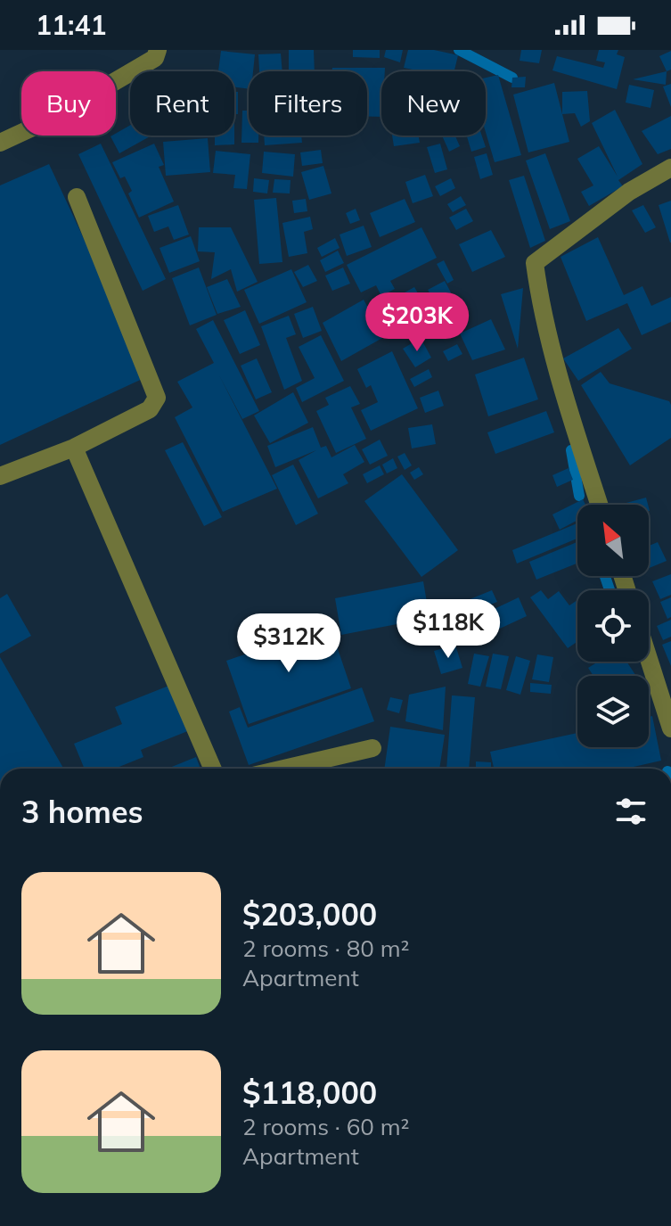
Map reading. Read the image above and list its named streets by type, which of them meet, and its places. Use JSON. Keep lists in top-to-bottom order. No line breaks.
{"north":"top left","page":{"status":"11:41","chip":["Buy","Rent","Filters","New"],"price":["$203K","$118K","$312K"],"heading":"3 homes","list":[{"name":"$203,000","note":"2 rooms · 80 m² · Apartment"},{"name":"$118,000","note":"2 rooms · 60 m² · Apartment"}]}}
